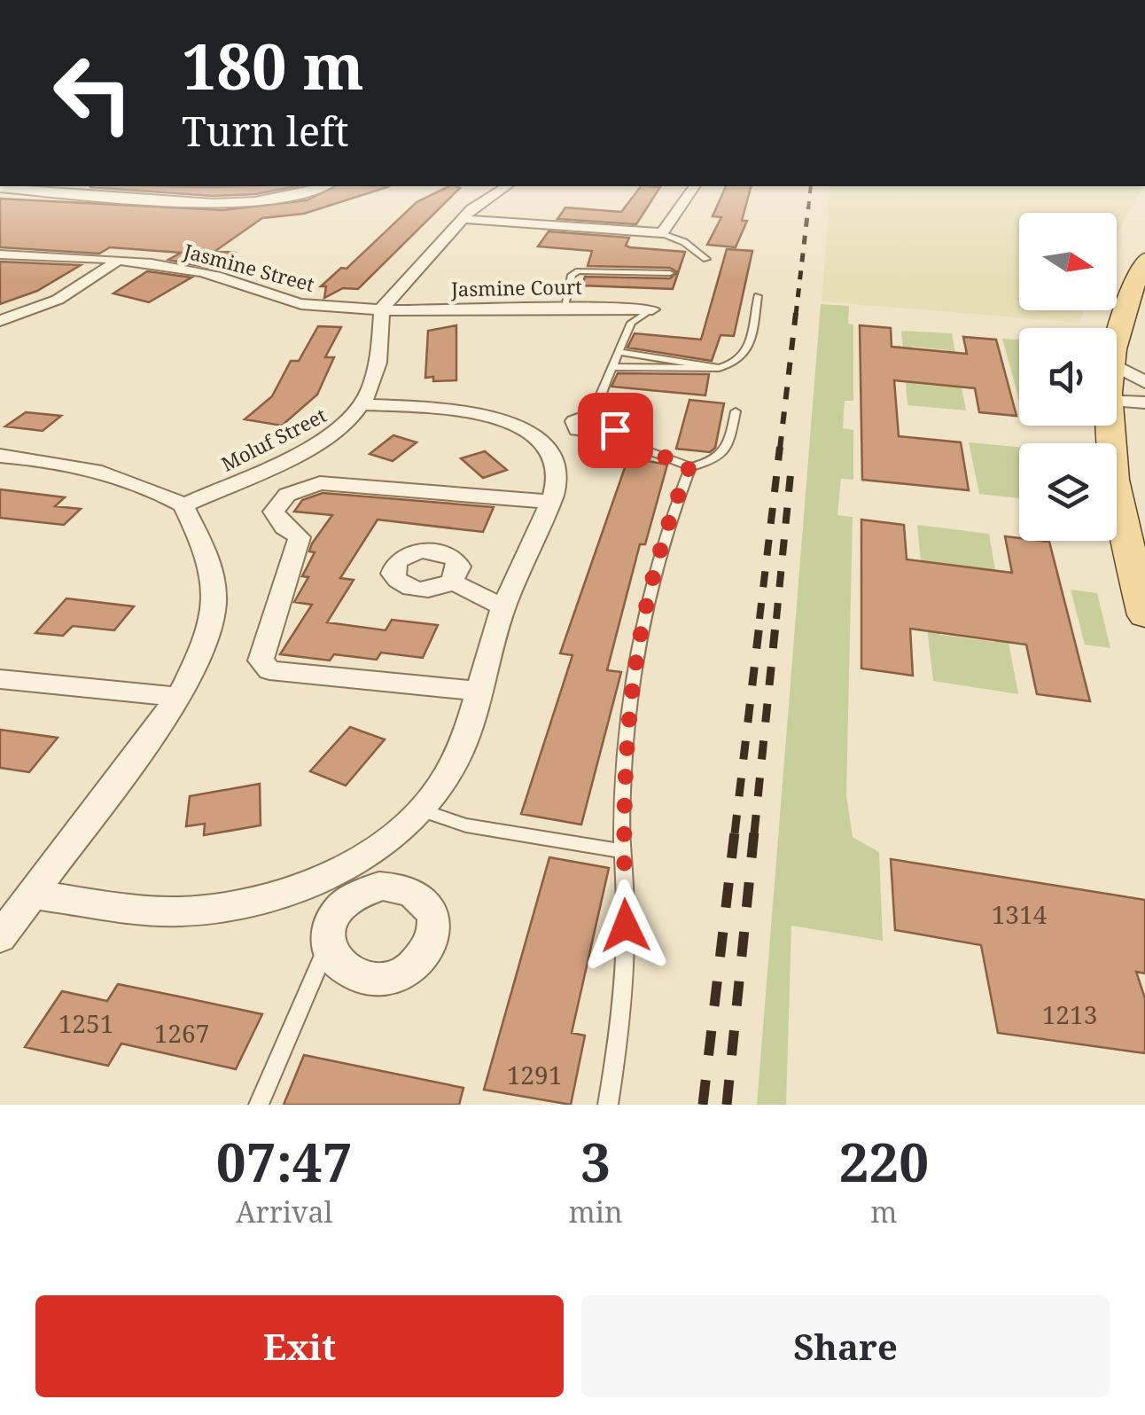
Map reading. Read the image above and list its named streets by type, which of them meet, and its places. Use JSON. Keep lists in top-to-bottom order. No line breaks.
{"streets":{"street":["Jasmine Street","Jasmine Court","Moluf Street"]},"crossings":[["Jasmine Street","Jasmine Court"],["Jasmine Street","Moluf Street"],["Jasmine Court","Moluf Street"]],"house_numbers":["1314","1213","1251","1267","1291"],"north":"right","page":{"turn":["180 m","Turn left"],"eta":["07:47","Arrival","3","min","220","m"],"buttons":["Exit","Share"]}}
